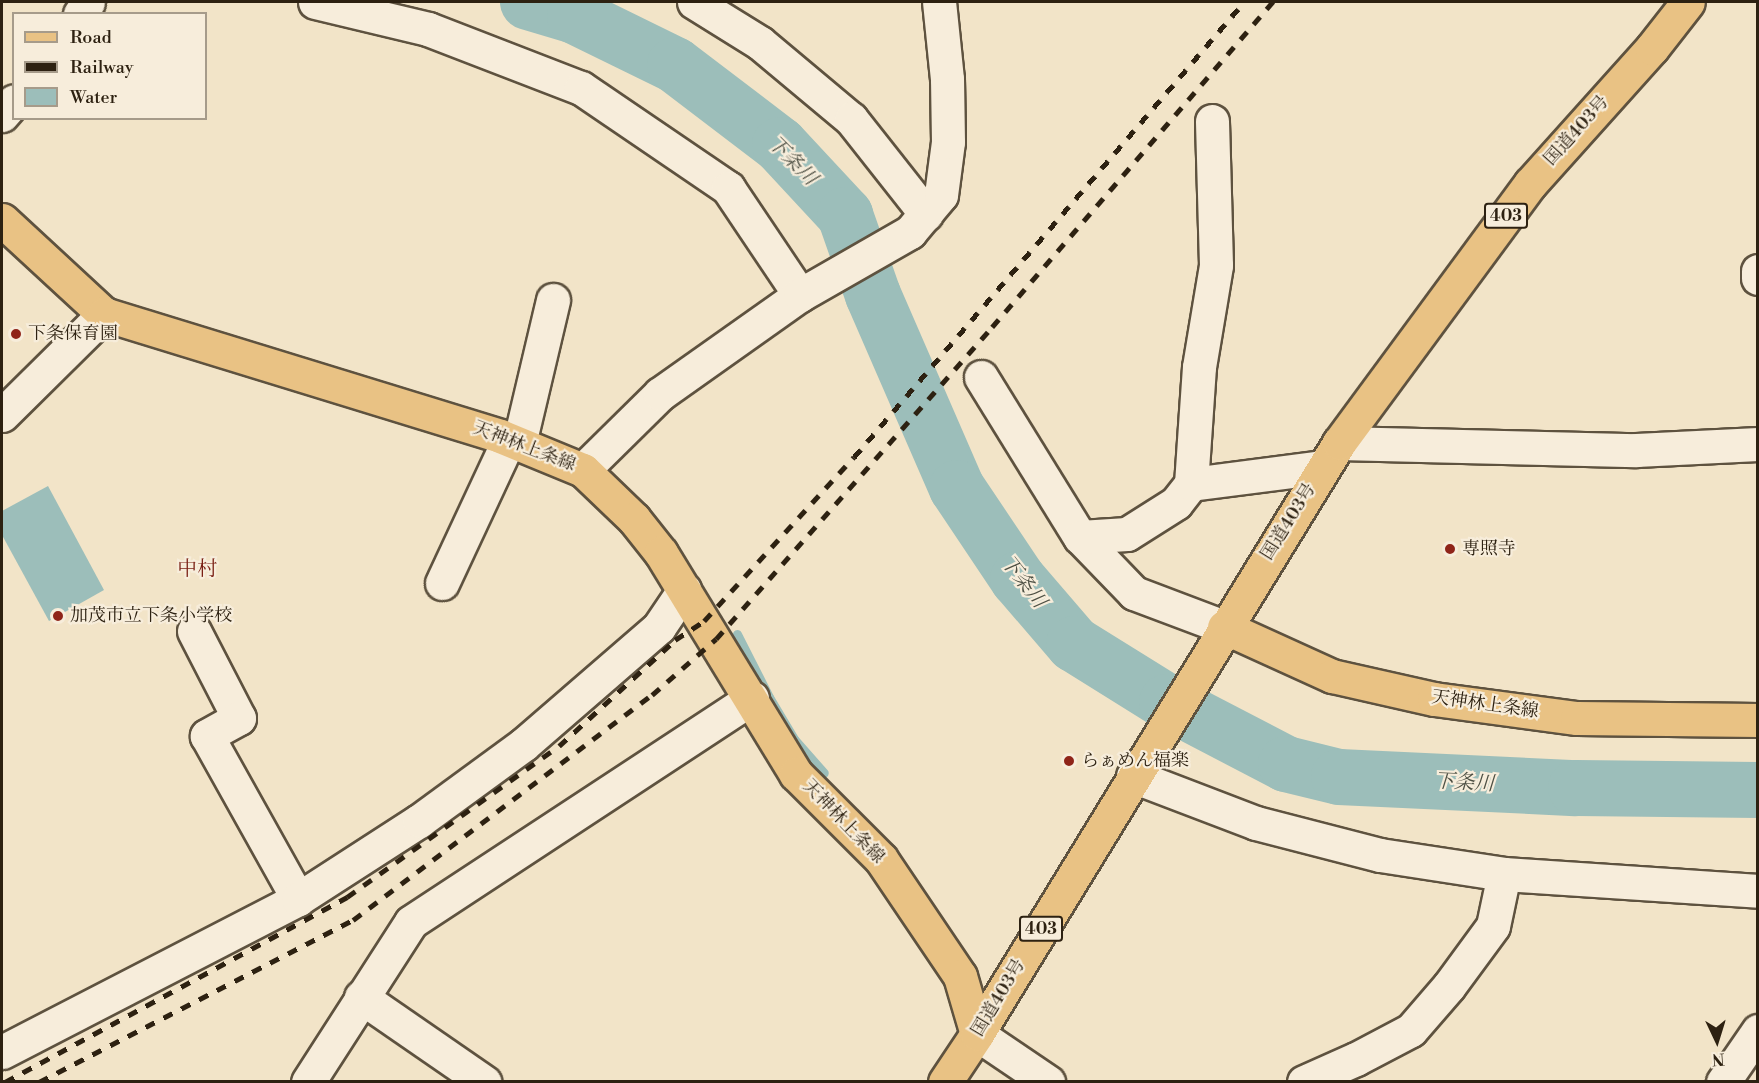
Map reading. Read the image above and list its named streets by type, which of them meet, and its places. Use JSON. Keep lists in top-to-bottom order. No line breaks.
{"streets":{"main road":["国道403号","403","天神林上条線"]},"crossings":[["国道403号","天神林上条線"]],"districts":["中村"],"water":["下条川"],"places":["下条保育園","専照寺","加茂市立下条小学校","らぁめん福楽"],"legend":["Road","Railway","Water"],"north":"bottom"}
